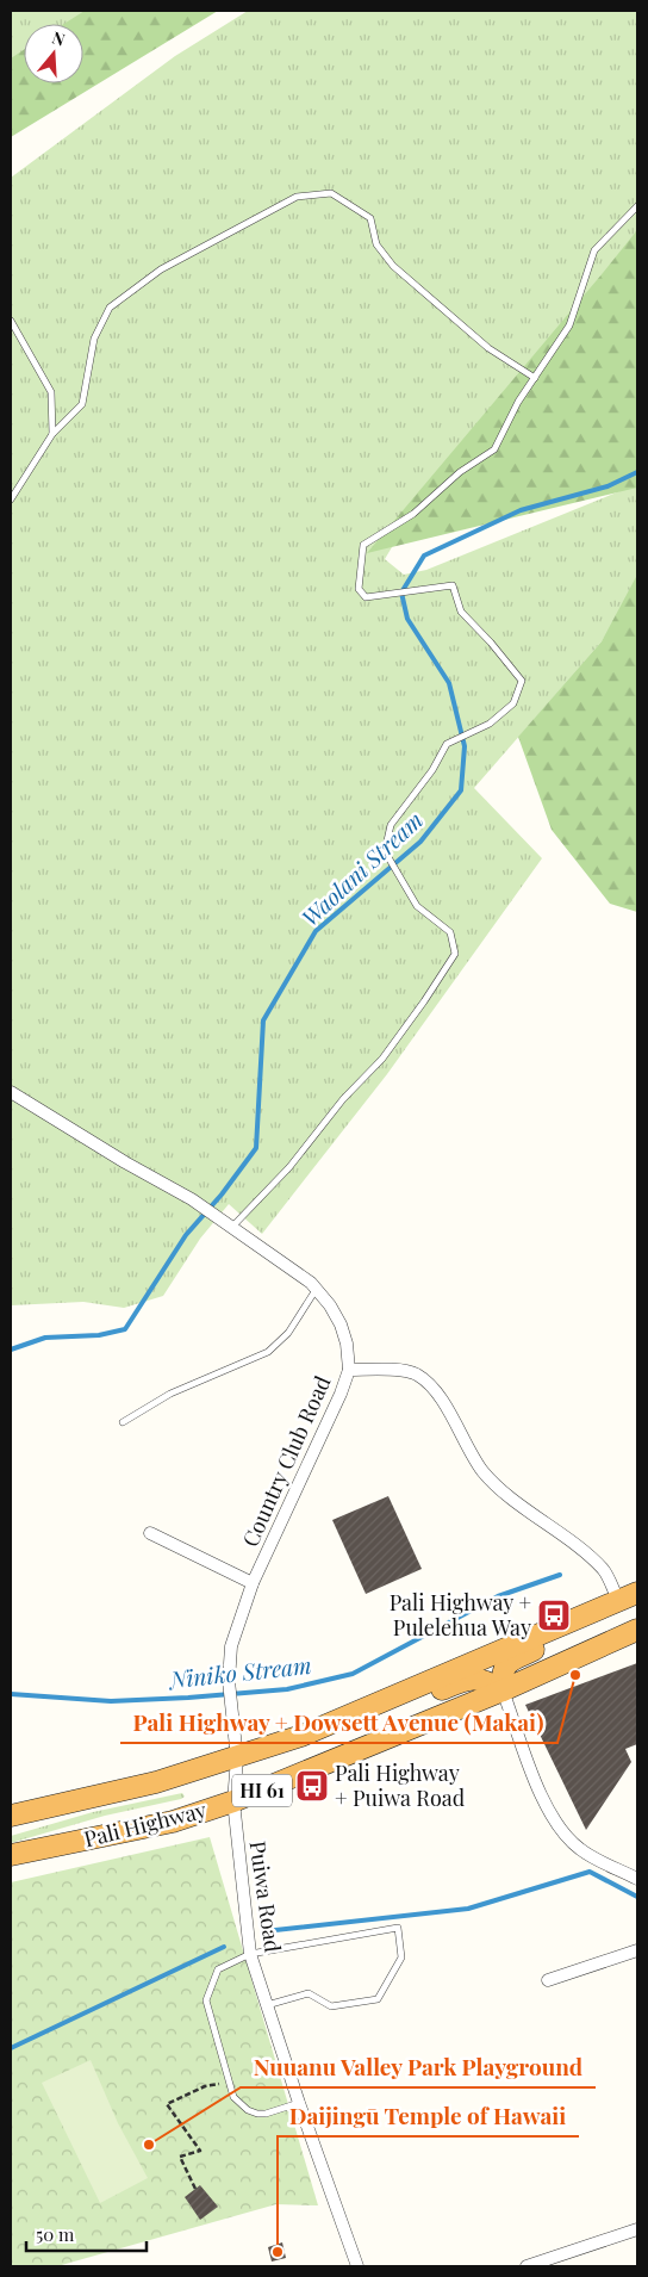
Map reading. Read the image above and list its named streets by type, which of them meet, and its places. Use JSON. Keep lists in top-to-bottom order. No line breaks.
{"streets":{"highway":["HI 61","Pali Highway"],"street":["Country Club Road","Puiwa Road"]},"crossings":[["Country Club Road","Pali Highway"],["Country Club Road","Puiwa Road"],["Pali Highway","Puiwa Road"]],"water":["Waolani Stream","Niniko Stream"],"places":{"bus stop":["Pali Highway + Pulelehua Way","Pali Highway + Puiwa Road"],"other":["Pali Highway + Dowsett Avenue (Makai)","Nuuanu Valley Park Playground","Daijingū Temple of Hawaii"]},"scale_bar":"50 m","north":"top"}
